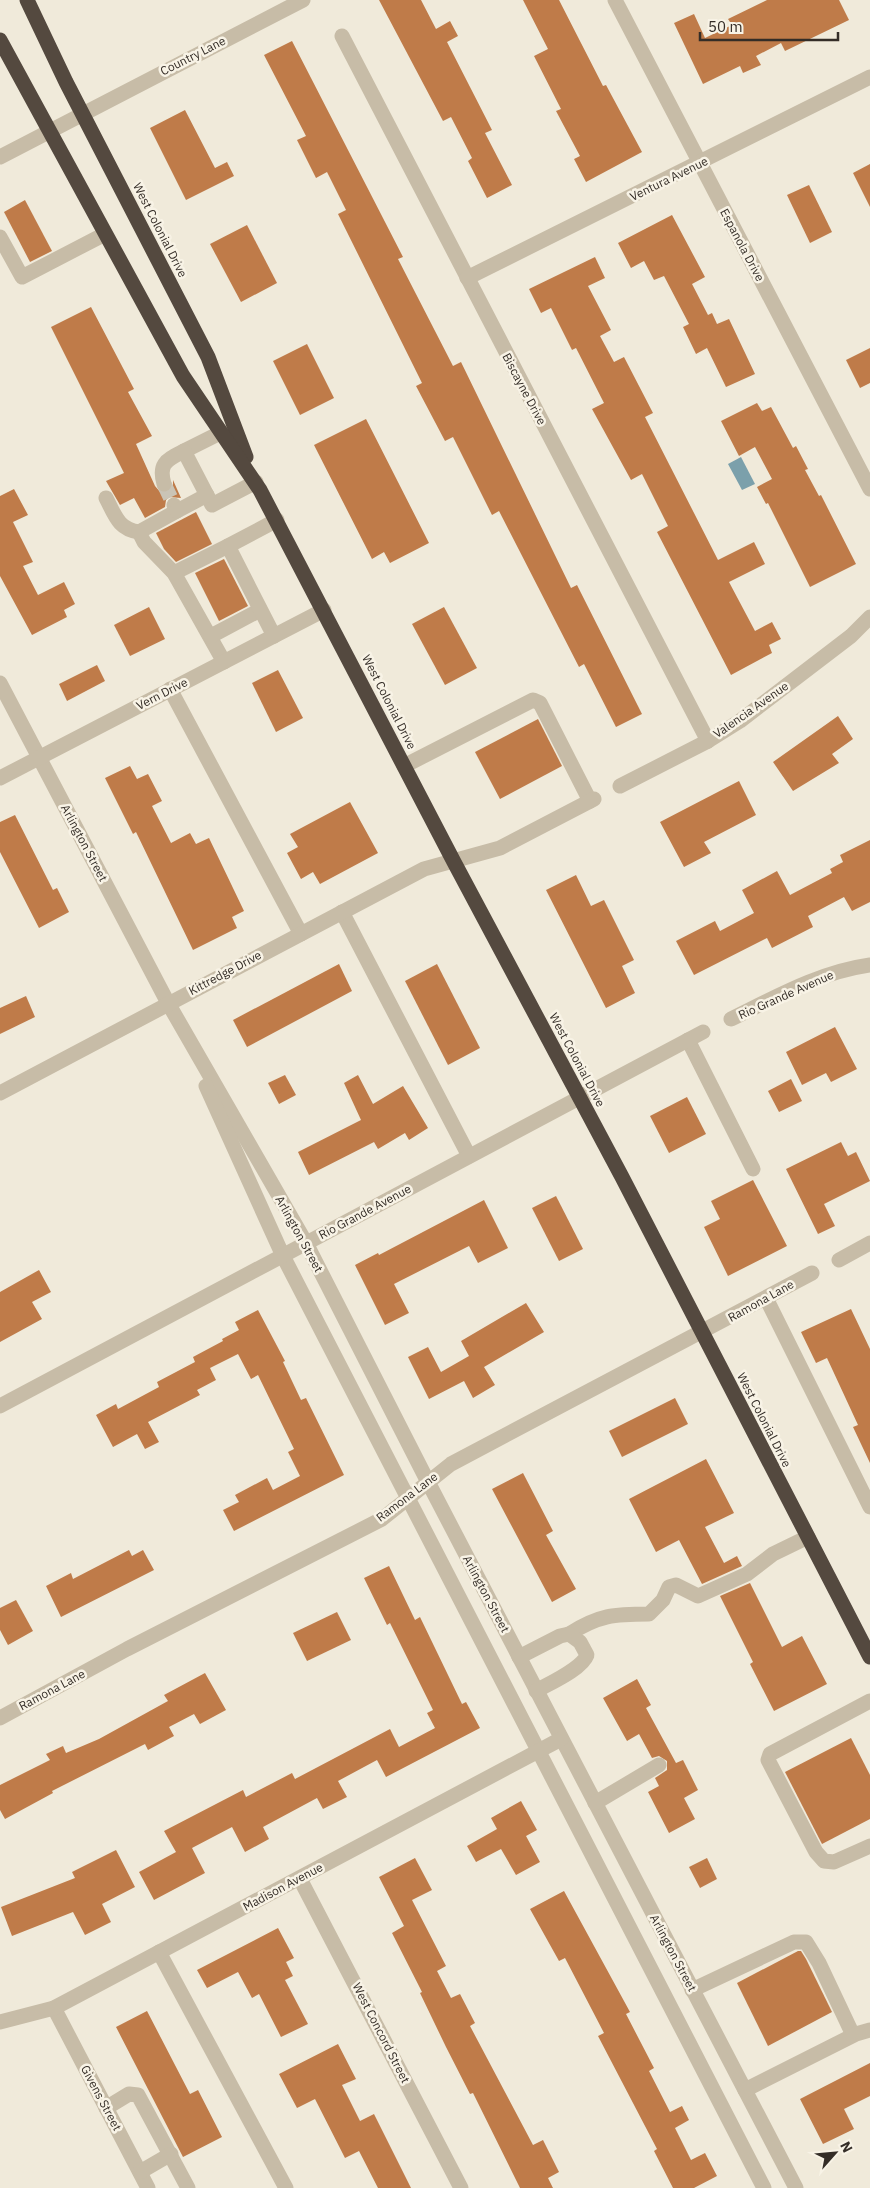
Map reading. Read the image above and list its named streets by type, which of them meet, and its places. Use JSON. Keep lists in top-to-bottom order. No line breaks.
{"streets":{"highway":["West Colonial Drive"],"street":["Country Lane","Ventura Avenue","Espanola Drive","Biscayne Drive","Vern Drive","Valencia Avenue","Arlington Street","Kittredge Drive","Rio Grande Avenue","Ramona Lane","Madison Avenue","West Concord Street","Givens Street"]},"crossings":[["Country Lane","West Colonial Drive"],["Ventura Avenue","Espanola Drive"],["Ventura Avenue","Biscayne Drive"],["West Colonial Drive","Vern Drive"],["West Colonial Drive","Kittredge Drive"],["West Colonial Drive","Rio Grande Avenue"],["West Colonial Drive","Ramona Lane"],["Biscayne Drive","Valencia Avenue"],["Vern Drive","Arlington Street"],["Arlington Street","Kittredge Drive"],["Arlington Street","Rio Grande Avenue"],["Arlington Street","Ramona Lane"],["Arlington Street","Madison Avenue"],["Madison Avenue","West Concord Street"],["Madison Avenue","Givens Street"]],"scale_bar":"50 m","north":"top right"}
